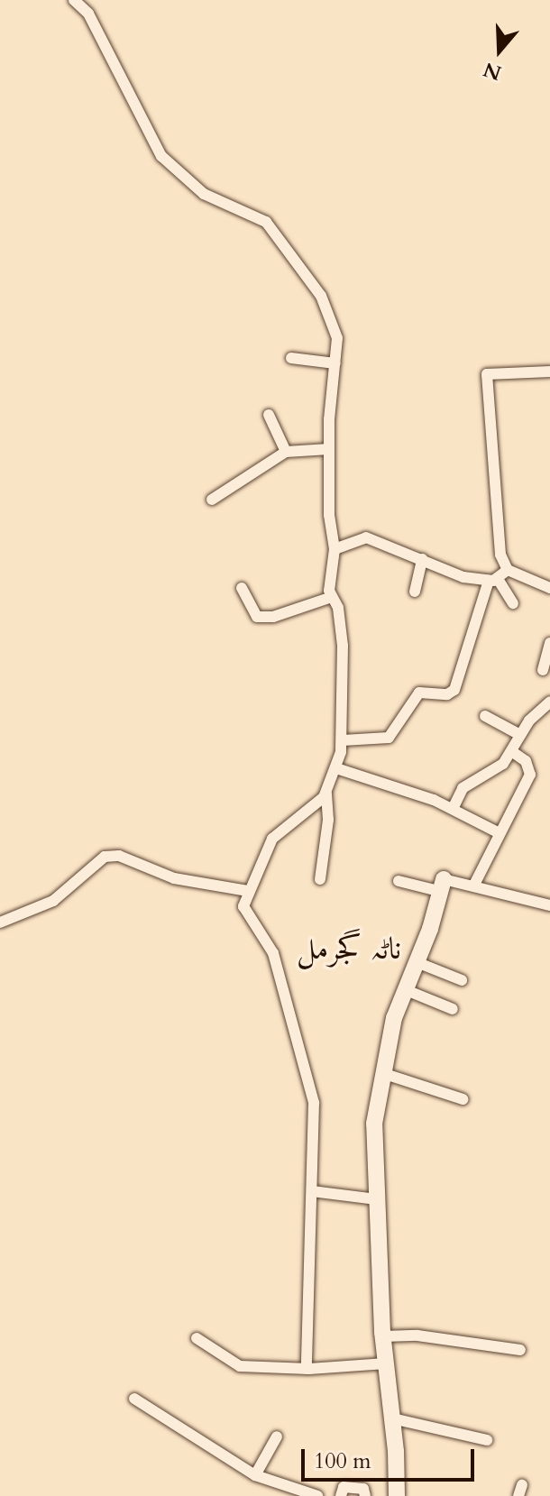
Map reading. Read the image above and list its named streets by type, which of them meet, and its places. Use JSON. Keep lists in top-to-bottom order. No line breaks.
{"districts":["ناٹہ گجرمل"],"scale_bar":"100 m","north":"bottom"}
